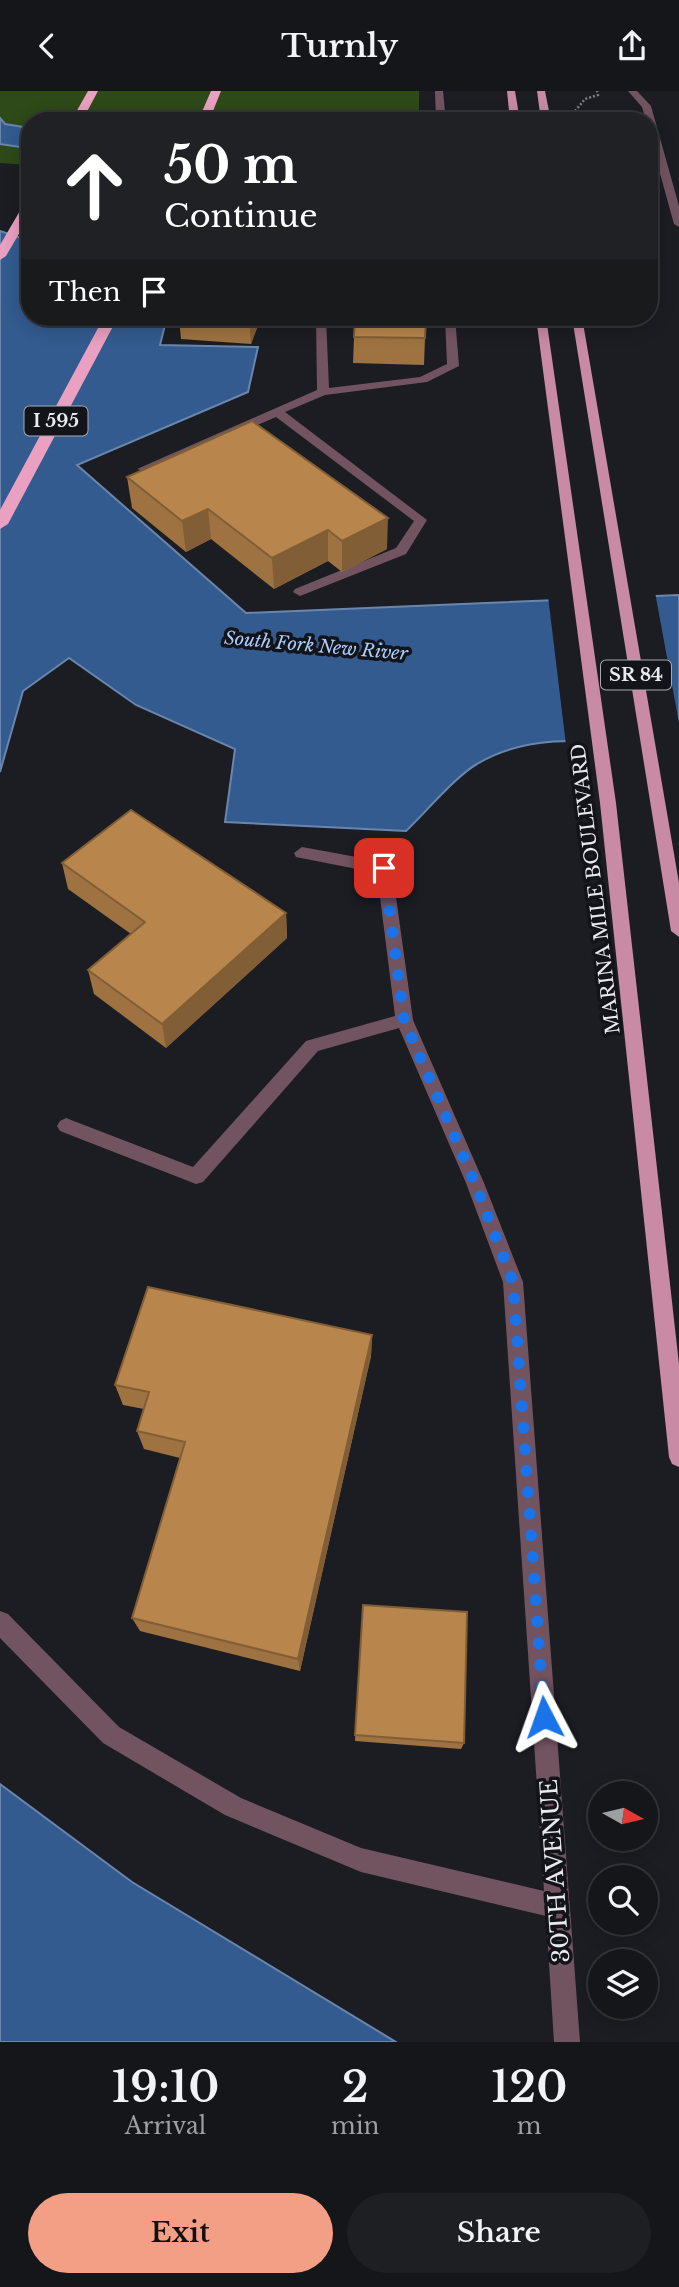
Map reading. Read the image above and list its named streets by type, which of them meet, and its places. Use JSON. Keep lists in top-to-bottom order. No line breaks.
{"streets":{"highway":["I 595"],"main road":["SR 84","MARINA MILE BOULEVARD"],"street":["30TH AVENUE"]},"water":["South Fork New River"],"north":"right","page":{"header":"Turnly","turn":["50 m","Continue"],"then":"Then","eta":["19:10","Arrival","2","min","120","m"],"buttons":["Exit","Share"]}}
